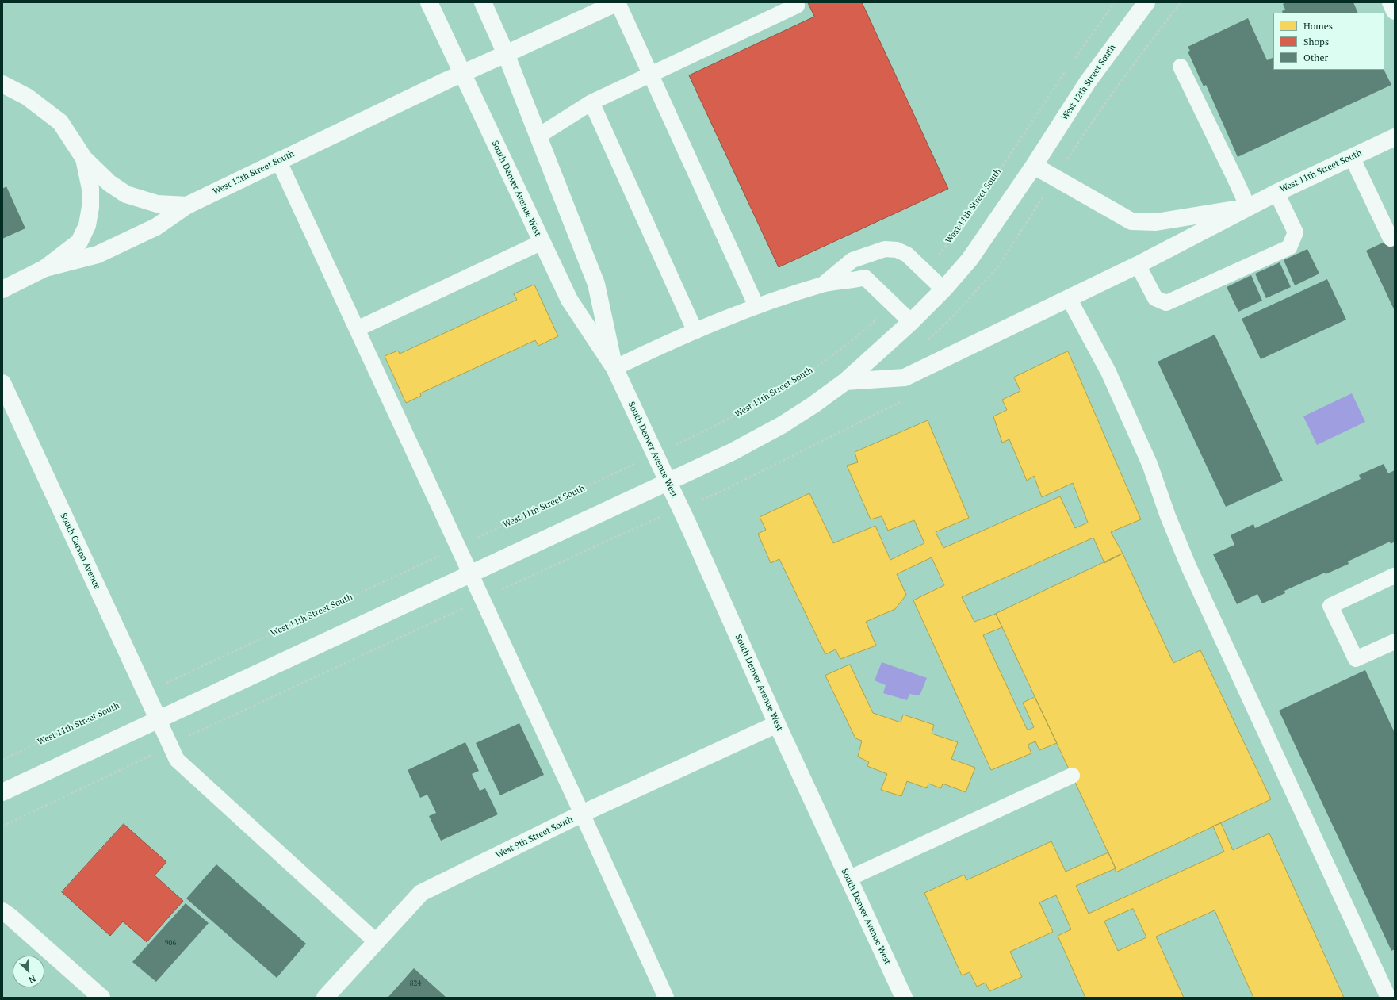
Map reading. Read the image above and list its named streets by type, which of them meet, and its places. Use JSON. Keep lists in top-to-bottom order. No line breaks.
{"streets":{"main road":["West 12th Street South","West 11th Street South","South Denver Avenue West","South Carson Avenue","West 9th Street South"]},"crossings":[["West 12th Street South","West 11th Street South"],["West 12th Street South","South Denver Avenue West"],["West 11th Street South","South Denver Avenue West"],["West 11th Street South","South Carson Avenue"],["South Denver Avenue West","West 9th Street South"]],"house_numbers":["906","824"],"legend":["Homes","Shops","Other"],"north":"bottom right"}
